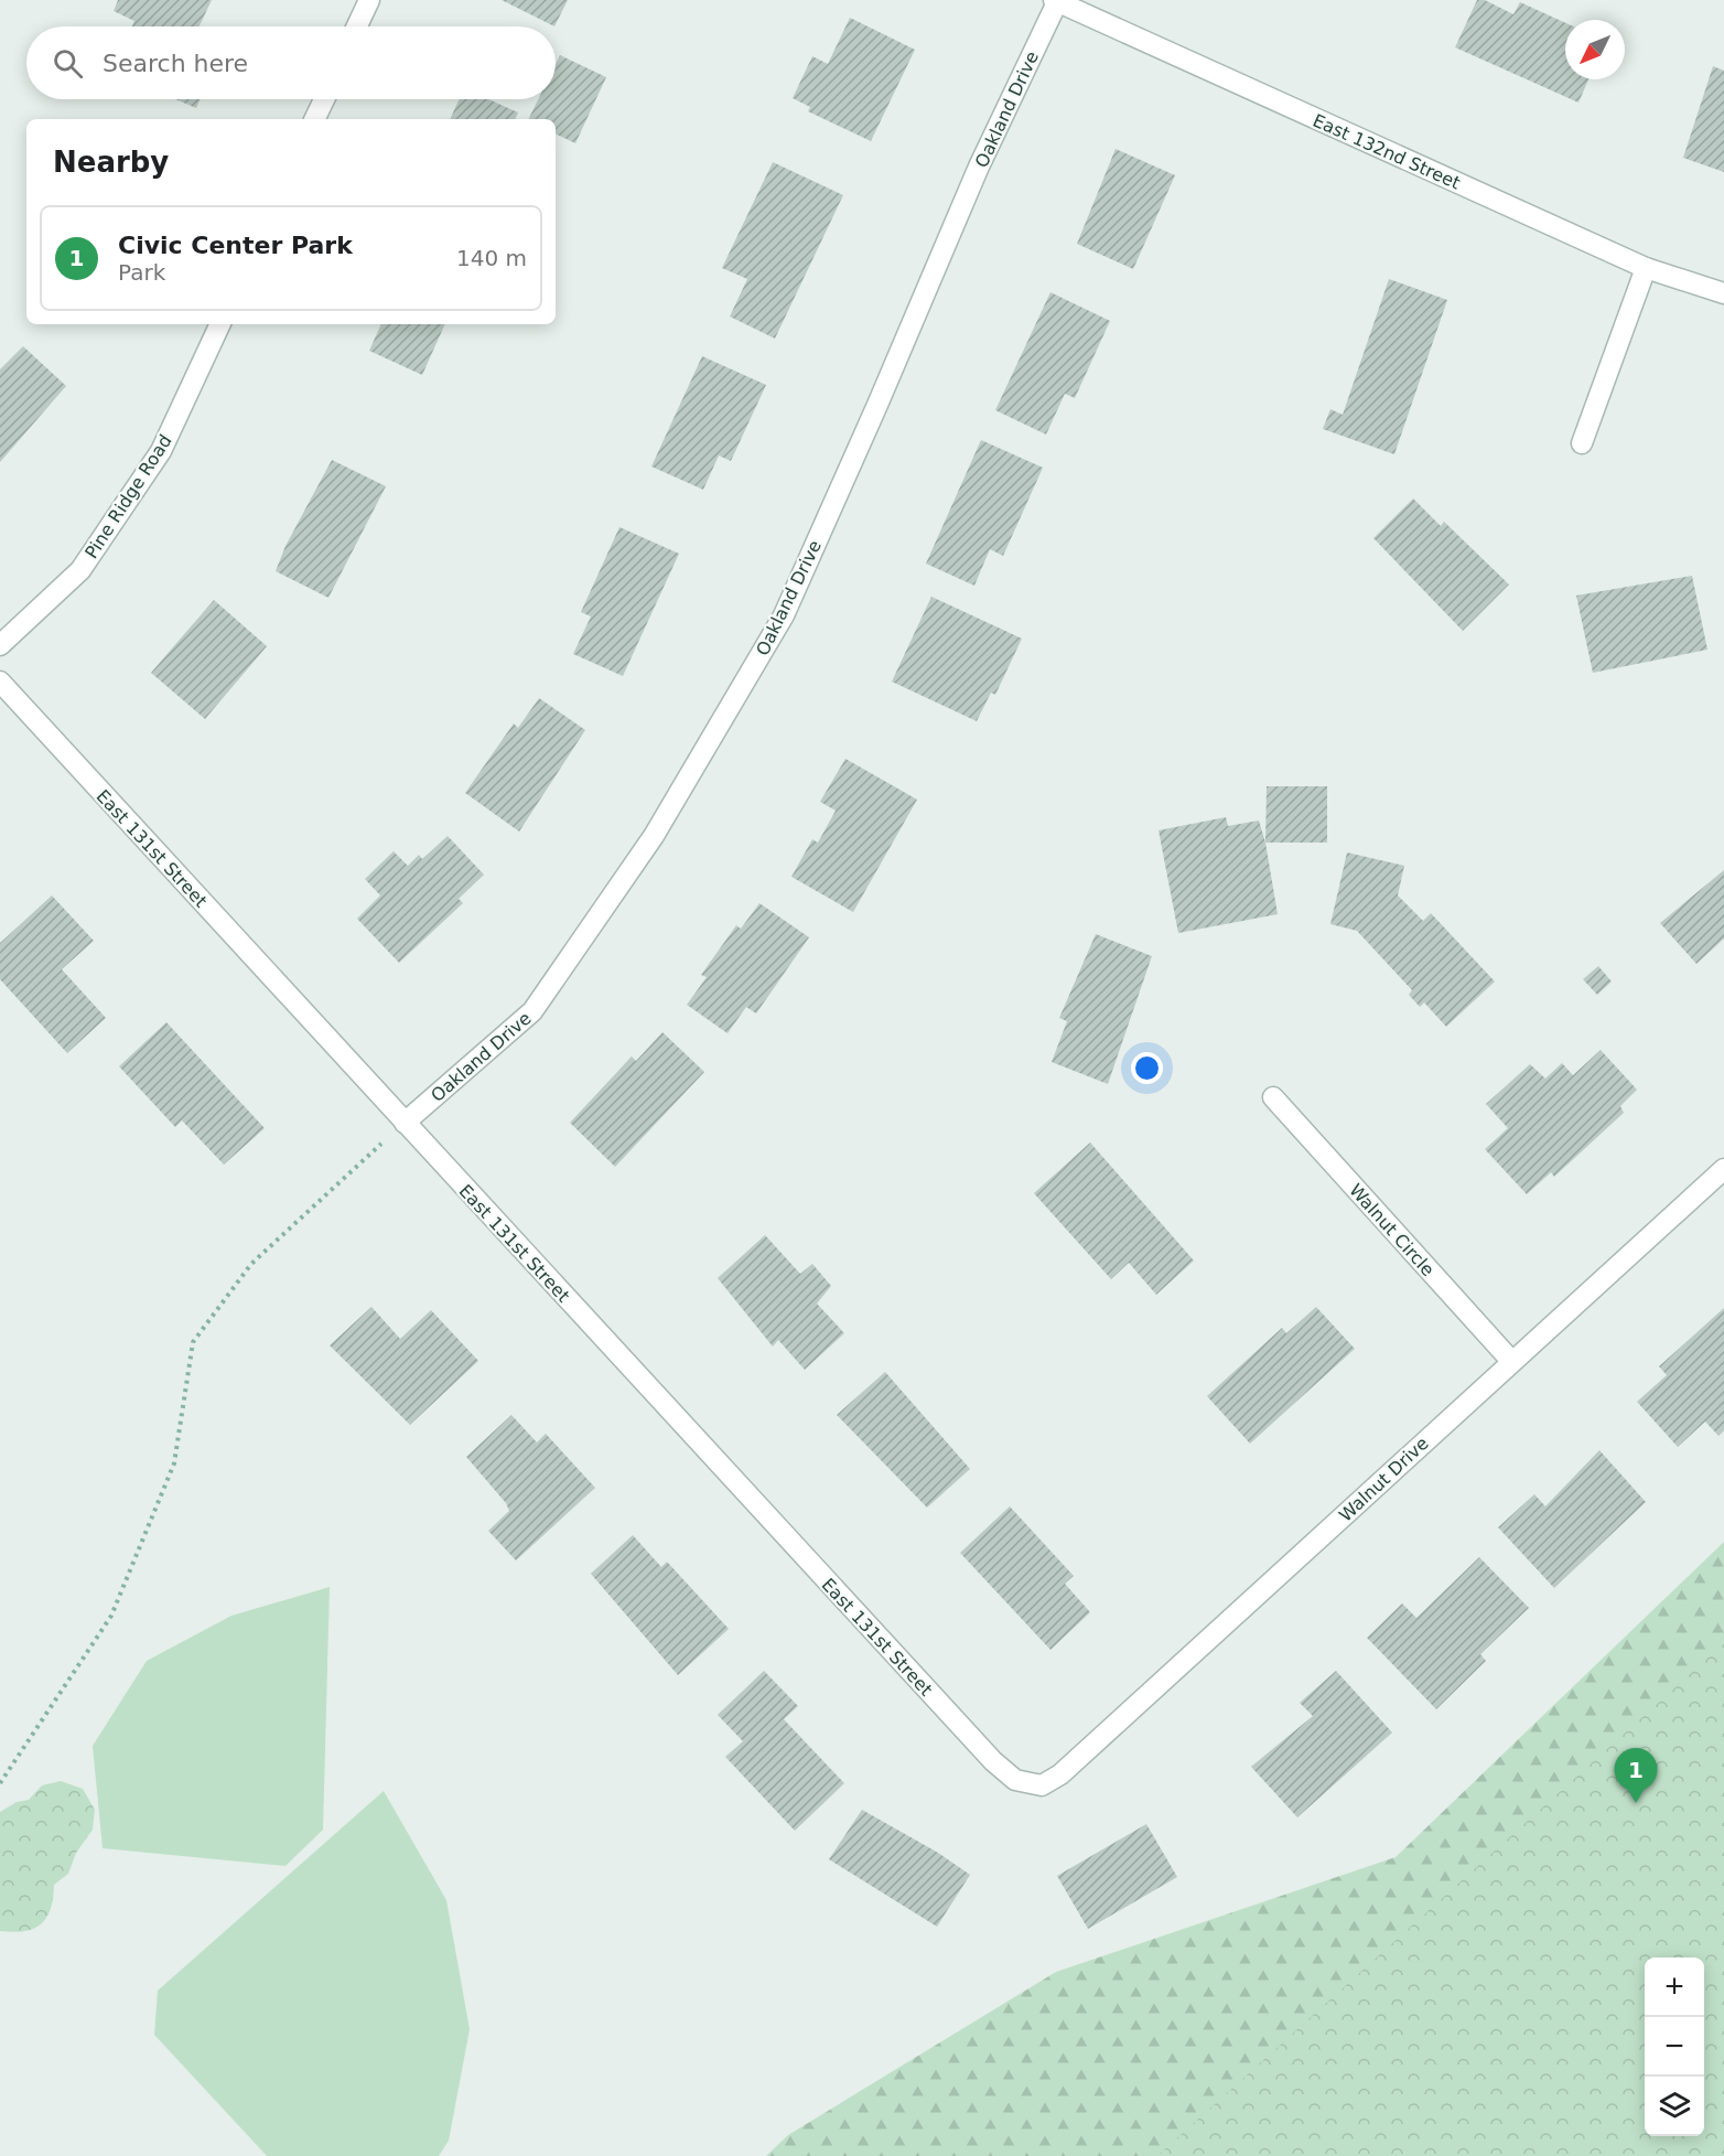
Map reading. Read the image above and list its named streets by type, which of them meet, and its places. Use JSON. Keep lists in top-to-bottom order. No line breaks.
{"streets":{"street":["Oakland Drive","East 132nd Street","Pine Ridge Road","East 131st Street","Walnut Circle","Walnut Drive"]},"crossings":[["Oakland Drive","East 132nd Street"],["Oakland Drive","East 131st Street"],["East 131st Street","Walnut Drive"],["Walnut Circle","Walnut Drive"]],"north":"bottom left","page":{"search":"Search here","heading":"Nearby","list":[{"mark":"1","name":"Civic Center Park","note":"Park","value":"140 m"}],"pins":"1","map_buttons":["+","−"]}}
